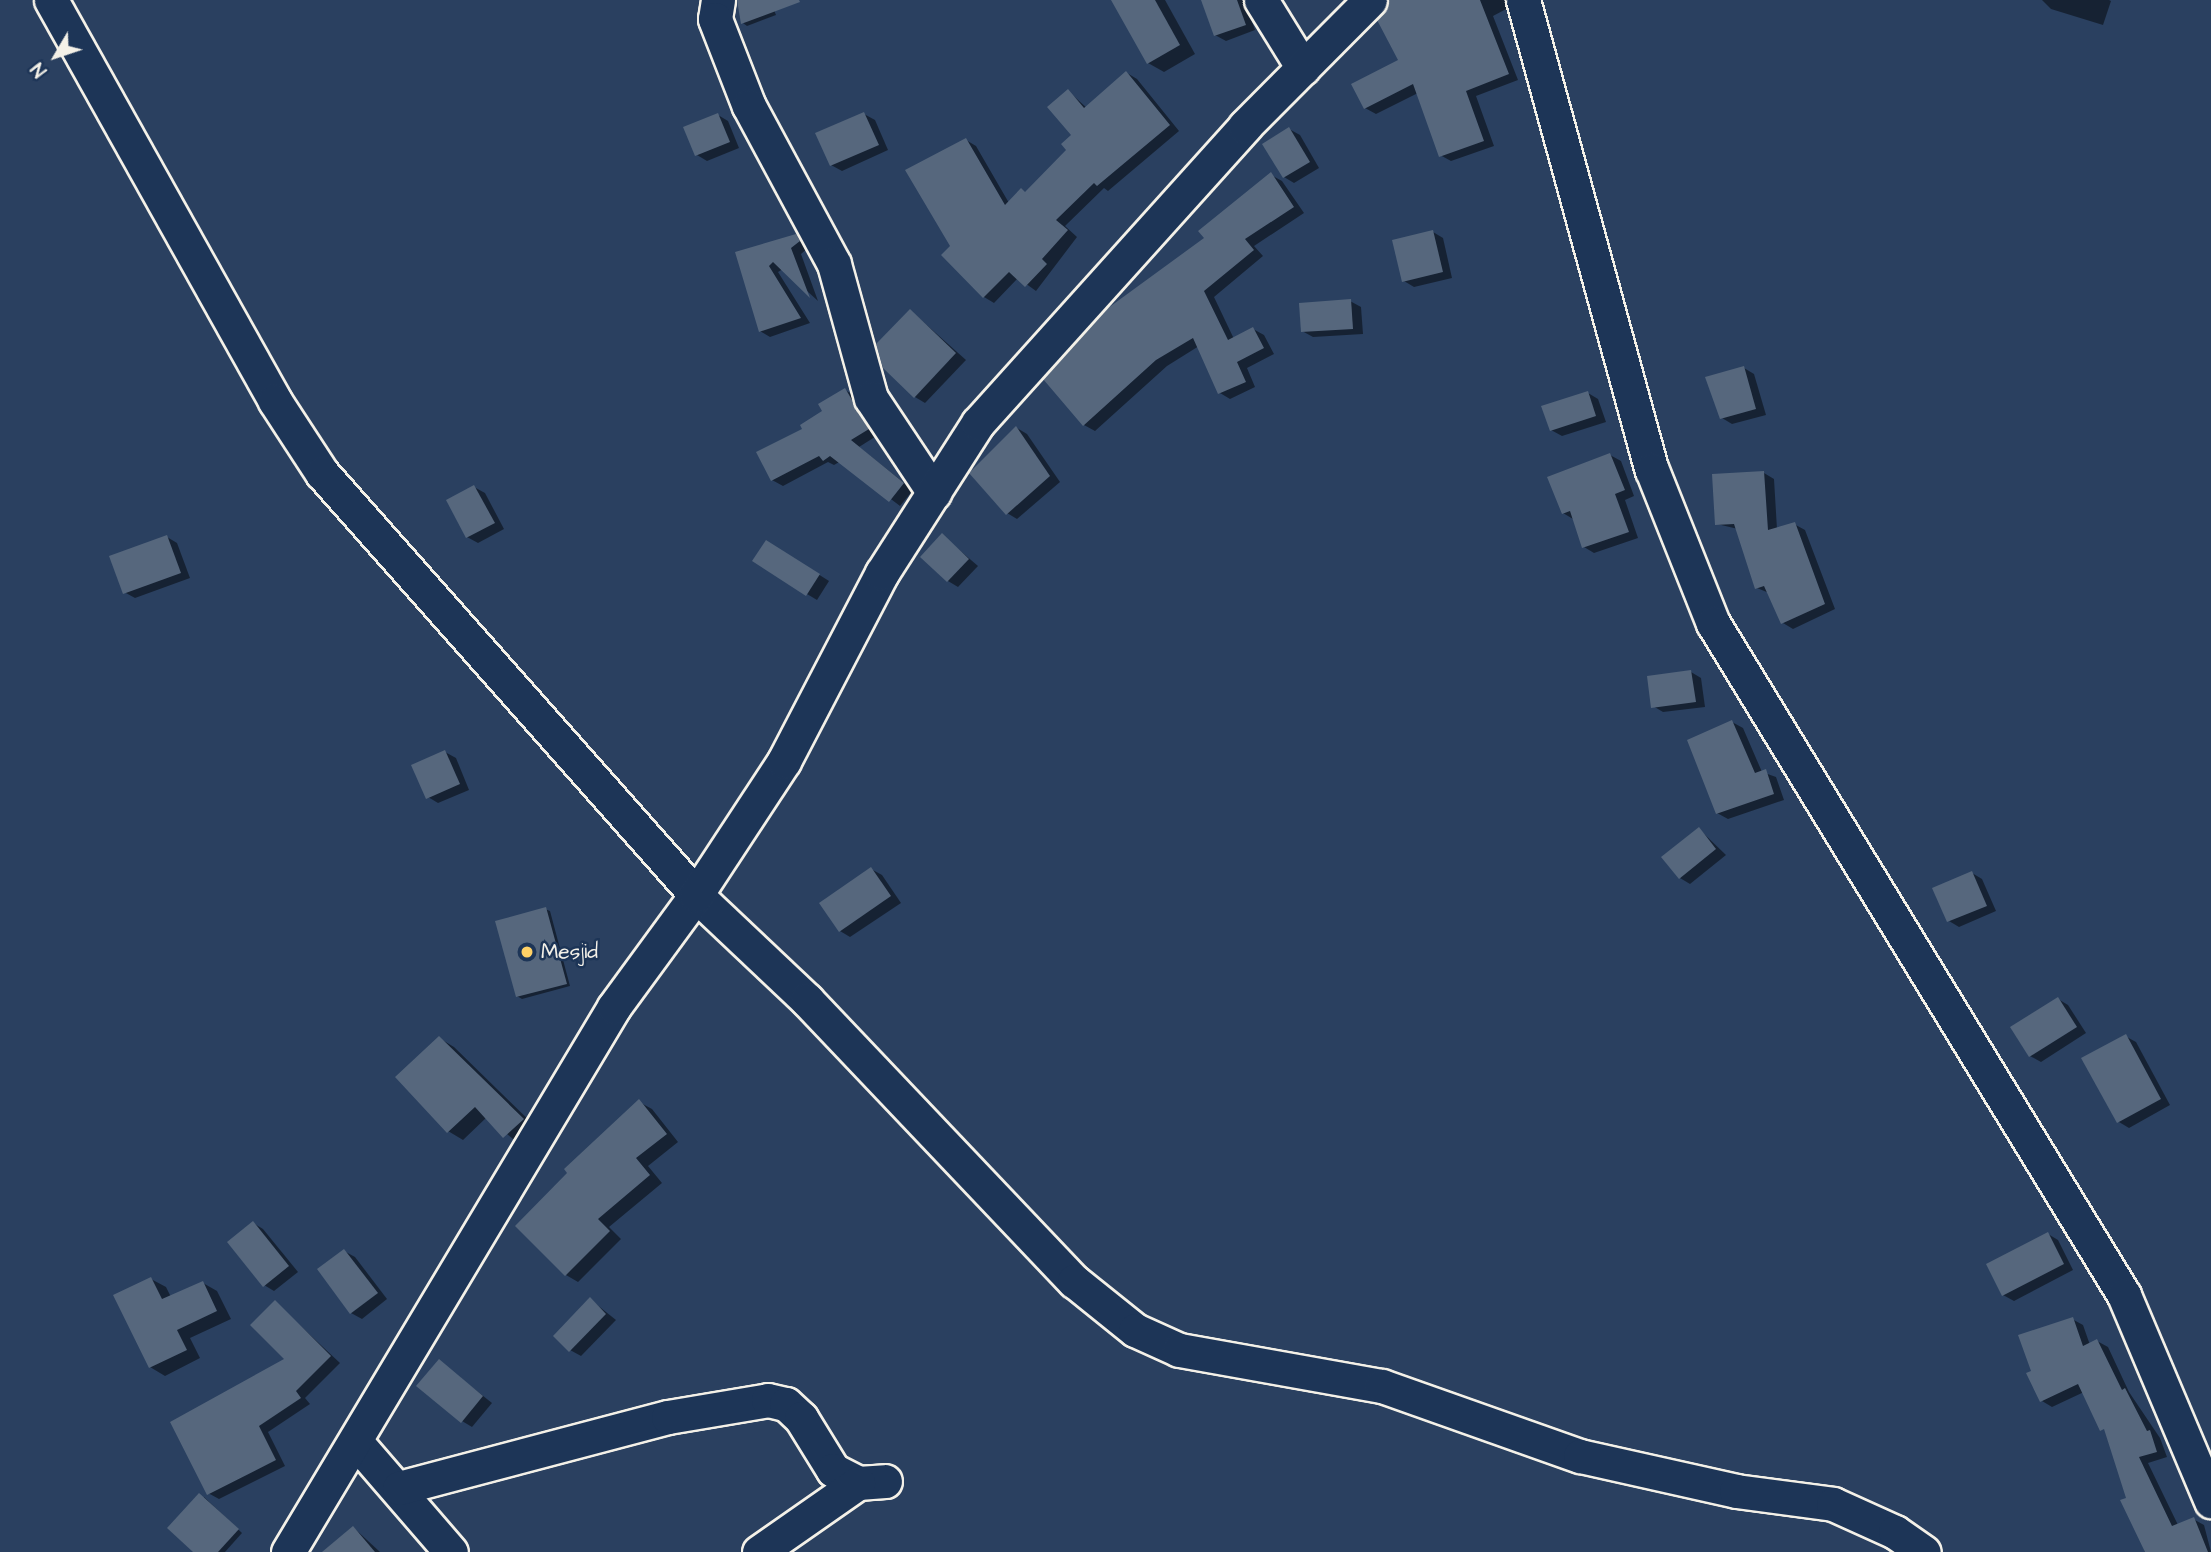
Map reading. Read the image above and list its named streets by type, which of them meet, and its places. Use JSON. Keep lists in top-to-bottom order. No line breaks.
{"places":["Mesjid"],"north":"bottom left"}
